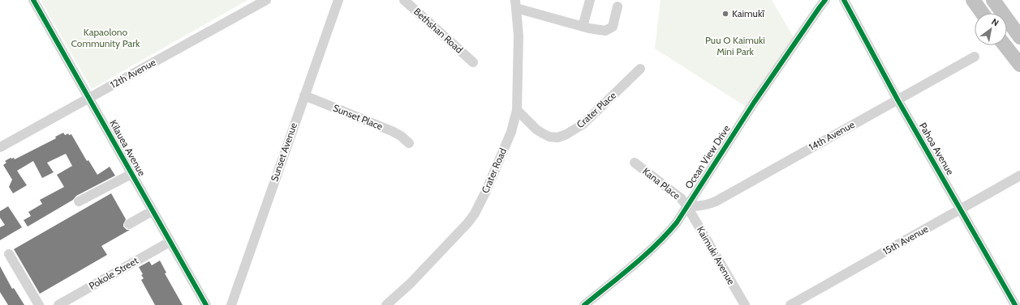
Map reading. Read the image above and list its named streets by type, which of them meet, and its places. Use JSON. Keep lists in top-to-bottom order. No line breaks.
{"streets":{"street":["Bethshan Road","12th Avenue","Crater Place","Sunset Place","14th Avenue","Kilauea Avenue","Pahoa Avenue","Sunset Avenue","Ocean View Drive","Crater Road","Kana Place","15th Avenue","Kaimuki Avenue","Pokole Street"]},"crossings":[["12th Avenue","Kilauea Avenue"],["Crater Place","Crater Road"],["Sunset Place","Sunset Avenue"],["14th Avenue","Pahoa Avenue"],["14th Avenue","Ocean View Drive"],["14th Avenue","Kana Place"],["14th Avenue","Kaimuki Avenue"],["Kilauea Avenue","Pokole Street"],["Pahoa Avenue","15th Avenue"],["Ocean View Drive","Kana Place"],["Ocean View Drive","Kaimuki Avenue"],["Kana Place","Kaimuki Avenue"]],"parks":["Kapaolono Community Park","Puu O Kaimuki Mini Park"],"places":["Kaimukī"],"north":"top right"}
